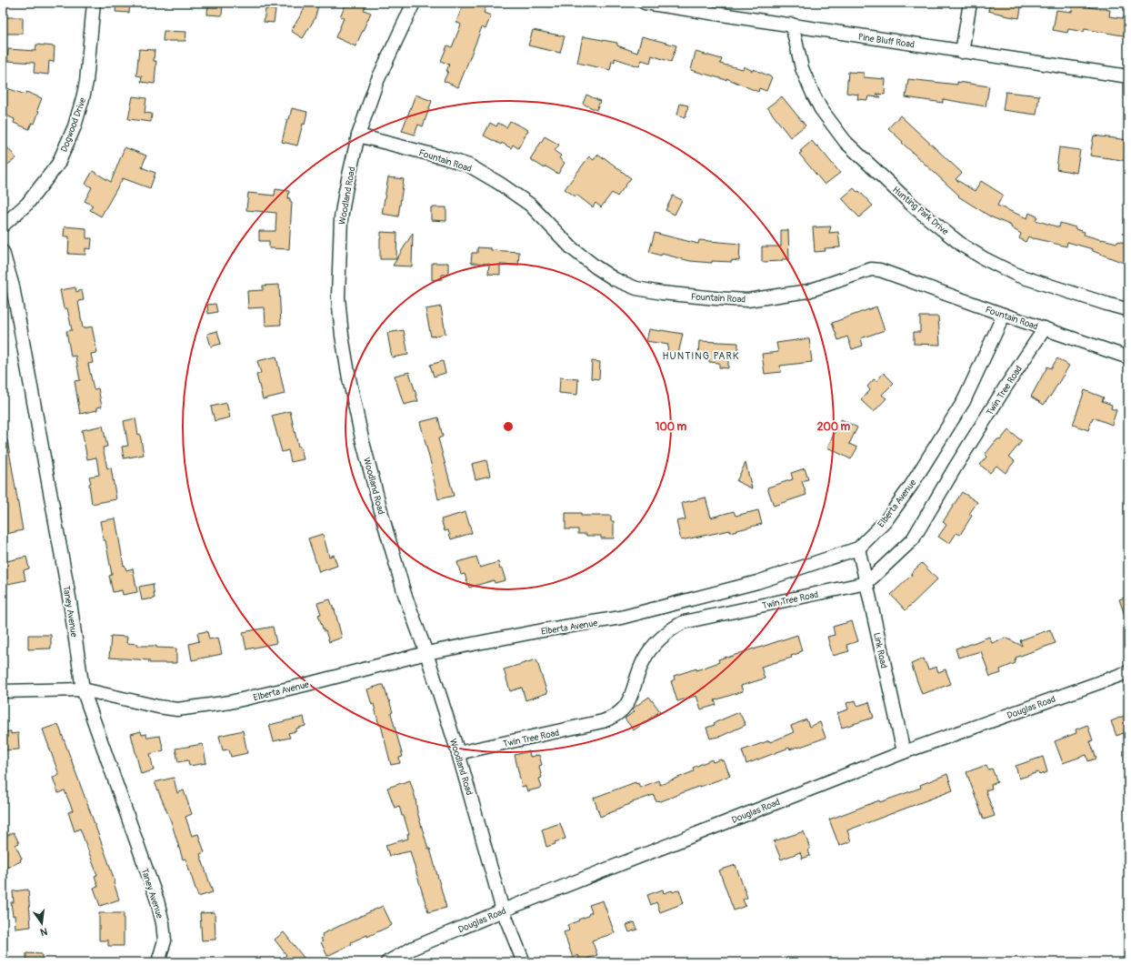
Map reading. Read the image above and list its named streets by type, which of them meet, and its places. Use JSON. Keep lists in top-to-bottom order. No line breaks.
{"streets":{"street":["Pine Bluff Road","Dogwood Drive","Fountain Road","Woodland Road","Hunting Park Drive","Twin Tree Road","Elberta Avenue","Taney Avenue","Link Road","Douglas Road"]},"crossings":[["Pine Bluff Road","Hunting Park Drive"],["Fountain Road","Woodland Road"],["Fountain Road","Twin Tree Road"],["Fountain Road","Elberta Avenue"],["Woodland Road","Twin Tree Road"],["Woodland Road","Elberta Avenue"],["Woodland Road","Douglas Road"],["Twin Tree Road","Link Road"],["Elberta Avenue","Taney Avenue"],["Elberta Avenue","Link Road"],["Link Road","Douglas Road"]],"districts":["HUNTING PARK"],"north":"bottom","rings":["100 m","200 m"]}
